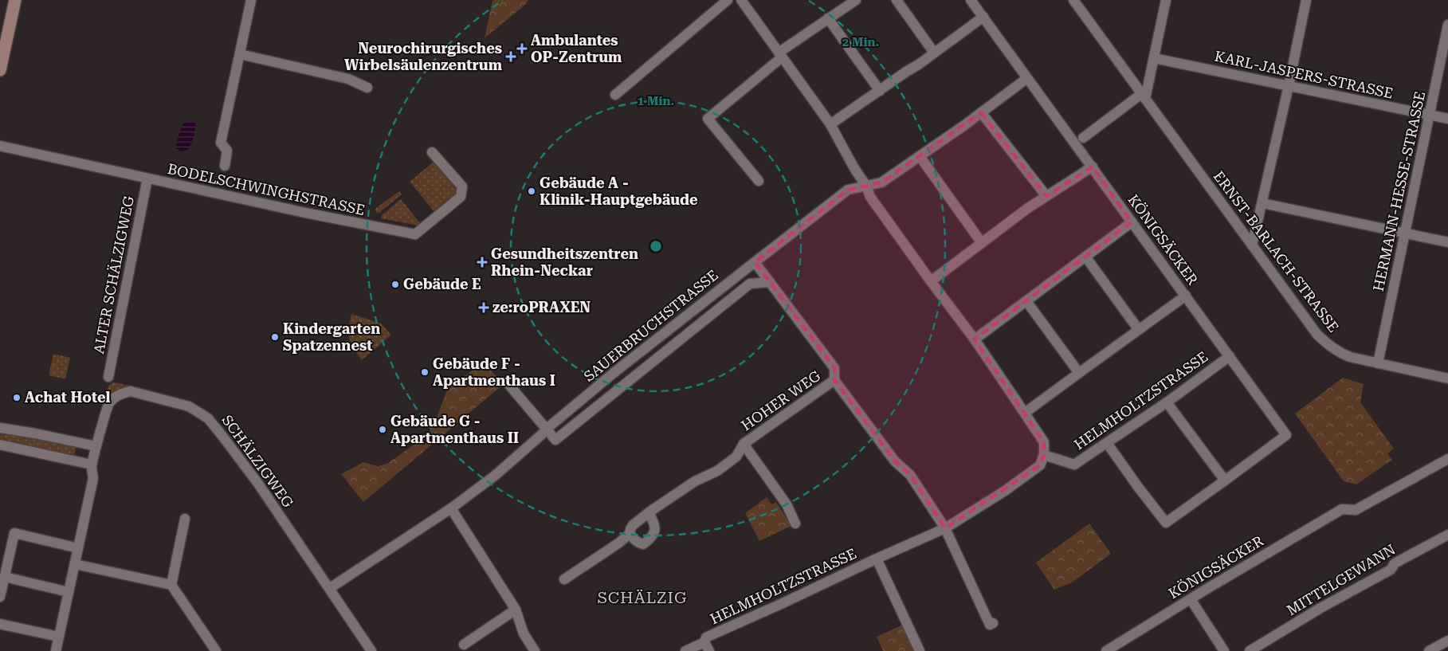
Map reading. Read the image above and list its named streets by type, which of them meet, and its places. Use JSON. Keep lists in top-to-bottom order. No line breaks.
{"streets":{"street":["KARL-JASPERS-STRASSE","BODELSCHWINGHSTRASSE","HERMANN-HESSE-STRASSE","KÖNIGSÄCKER","ERNST-BARLACH-STRASSE","ALTER SCHÄLZIGWEG","SAUERBRUCHSTRASSE","HOHER WEG","HELMHOLTZSTRASSE","SCHÄLZIGWEG","MITTELGEWANN"]},"crossings":[["KARL-JASPERS-STRASSE","HERMANN-HESSE-STRASSE"],["BODELSCHWINGHSTRASSE","ALTER SCHÄLZIGWEG"],["HERMANN-HESSE-STRASSE","ERNST-BARLACH-STRASSE"],["KÖNIGSÄCKER","HELMHOLTZSTRASSE"]],"districts":["SCHÄLZIG"],"places":{"health":["Ambulantes OP-Zentrum","Neurochirurgisches Wirbelsäulenzentrum","Gesundheitszentren Rhein-Neckar","ze:roPRAXEN"],"other":["Gebäude A - Klinik-Hauptgebäude","Gebäude E","Kindergarten Spatzennest","Gebäude F - Apartmenthaus I","Achat Hotel","Gebäude G - Apartmenthaus II"]},"rings":["2 Min.","1 Min."]}
